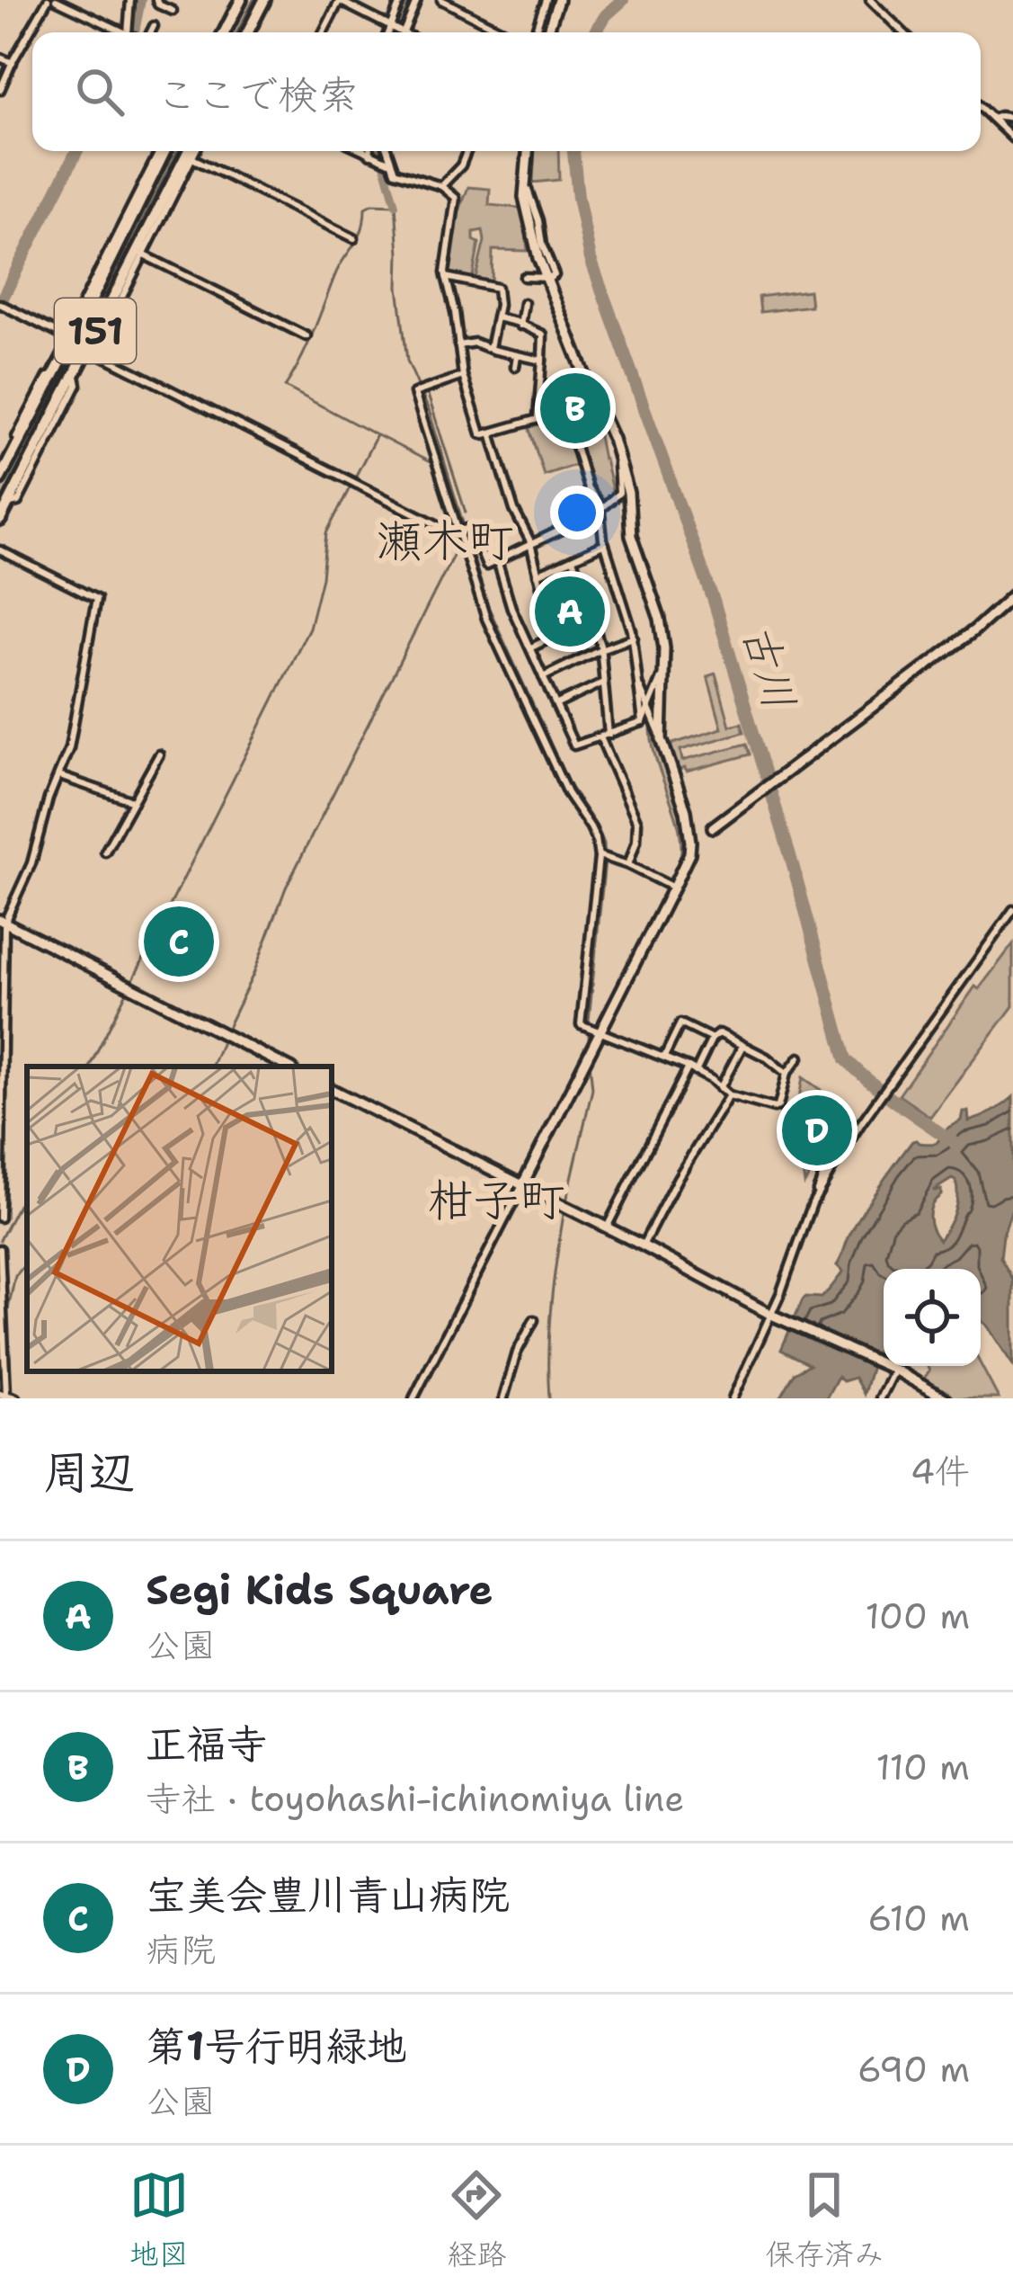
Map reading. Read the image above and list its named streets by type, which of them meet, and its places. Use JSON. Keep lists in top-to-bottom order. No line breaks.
{"streets":{"highway":["151"]},"districts":["瀬木町","柑子町"],"water":["古川"],"page":{"search":"ここで検索","pins":["B","A","C","D"],"heading":["周辺","4件"],"list":[{"mark":"A","name":"Segi Kids Square","note":"公園","value":"100 m"},{"mark":"B","name":"正福寺","note":"寺社 · toyohashi-ichinomiya line","value":"110 m"},{"mark":"C","name":"宝美会豊川青山病院","note":"病院","value":"610 m"},{"mark":"D","name":"第1号行明緑地","note":"公園","value":"690 m"}],"nav":["地図","経路","保存済み"]}}
